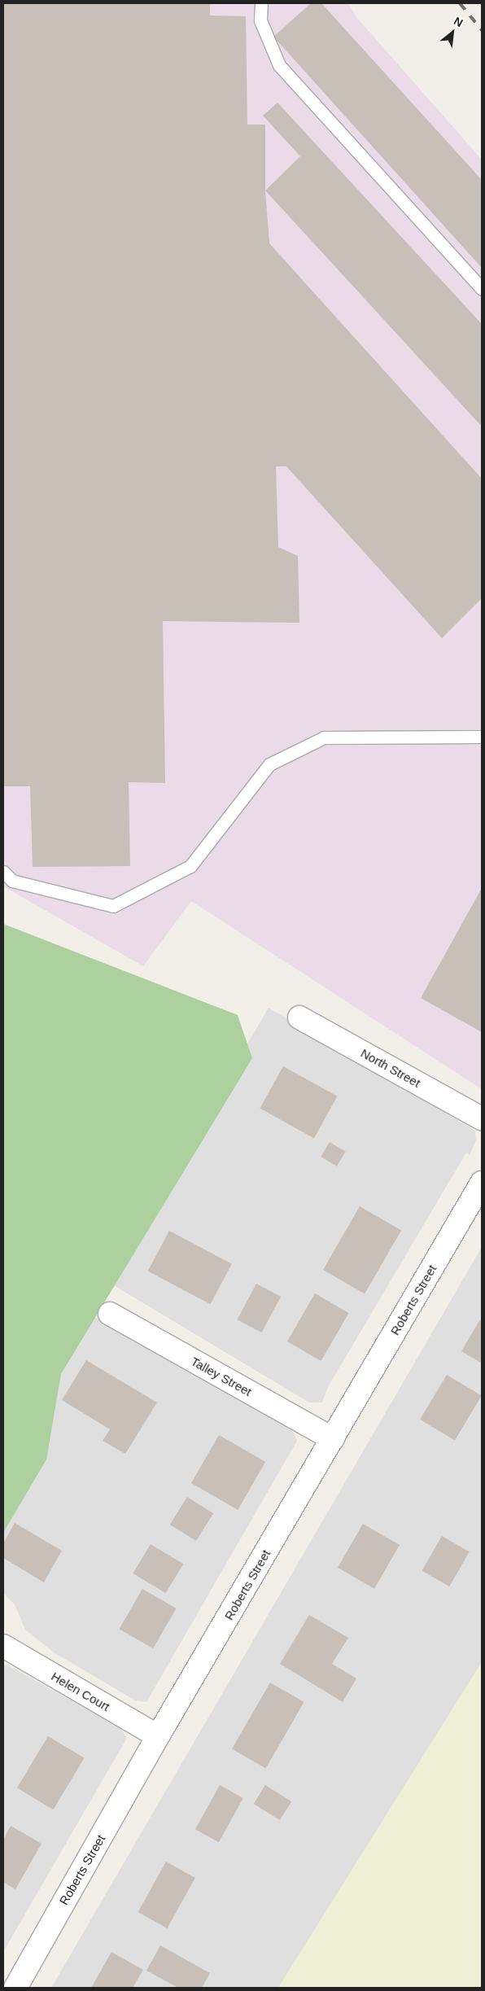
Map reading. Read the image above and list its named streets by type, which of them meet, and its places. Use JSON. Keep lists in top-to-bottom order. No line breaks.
{"streets":{"street":["North Street","Roberts Street","Talley Street","Helen Court"]},"crossings":[["Roberts Street","Talley Street"],["Roberts Street","Helen Court"]],"north":"top right"}
